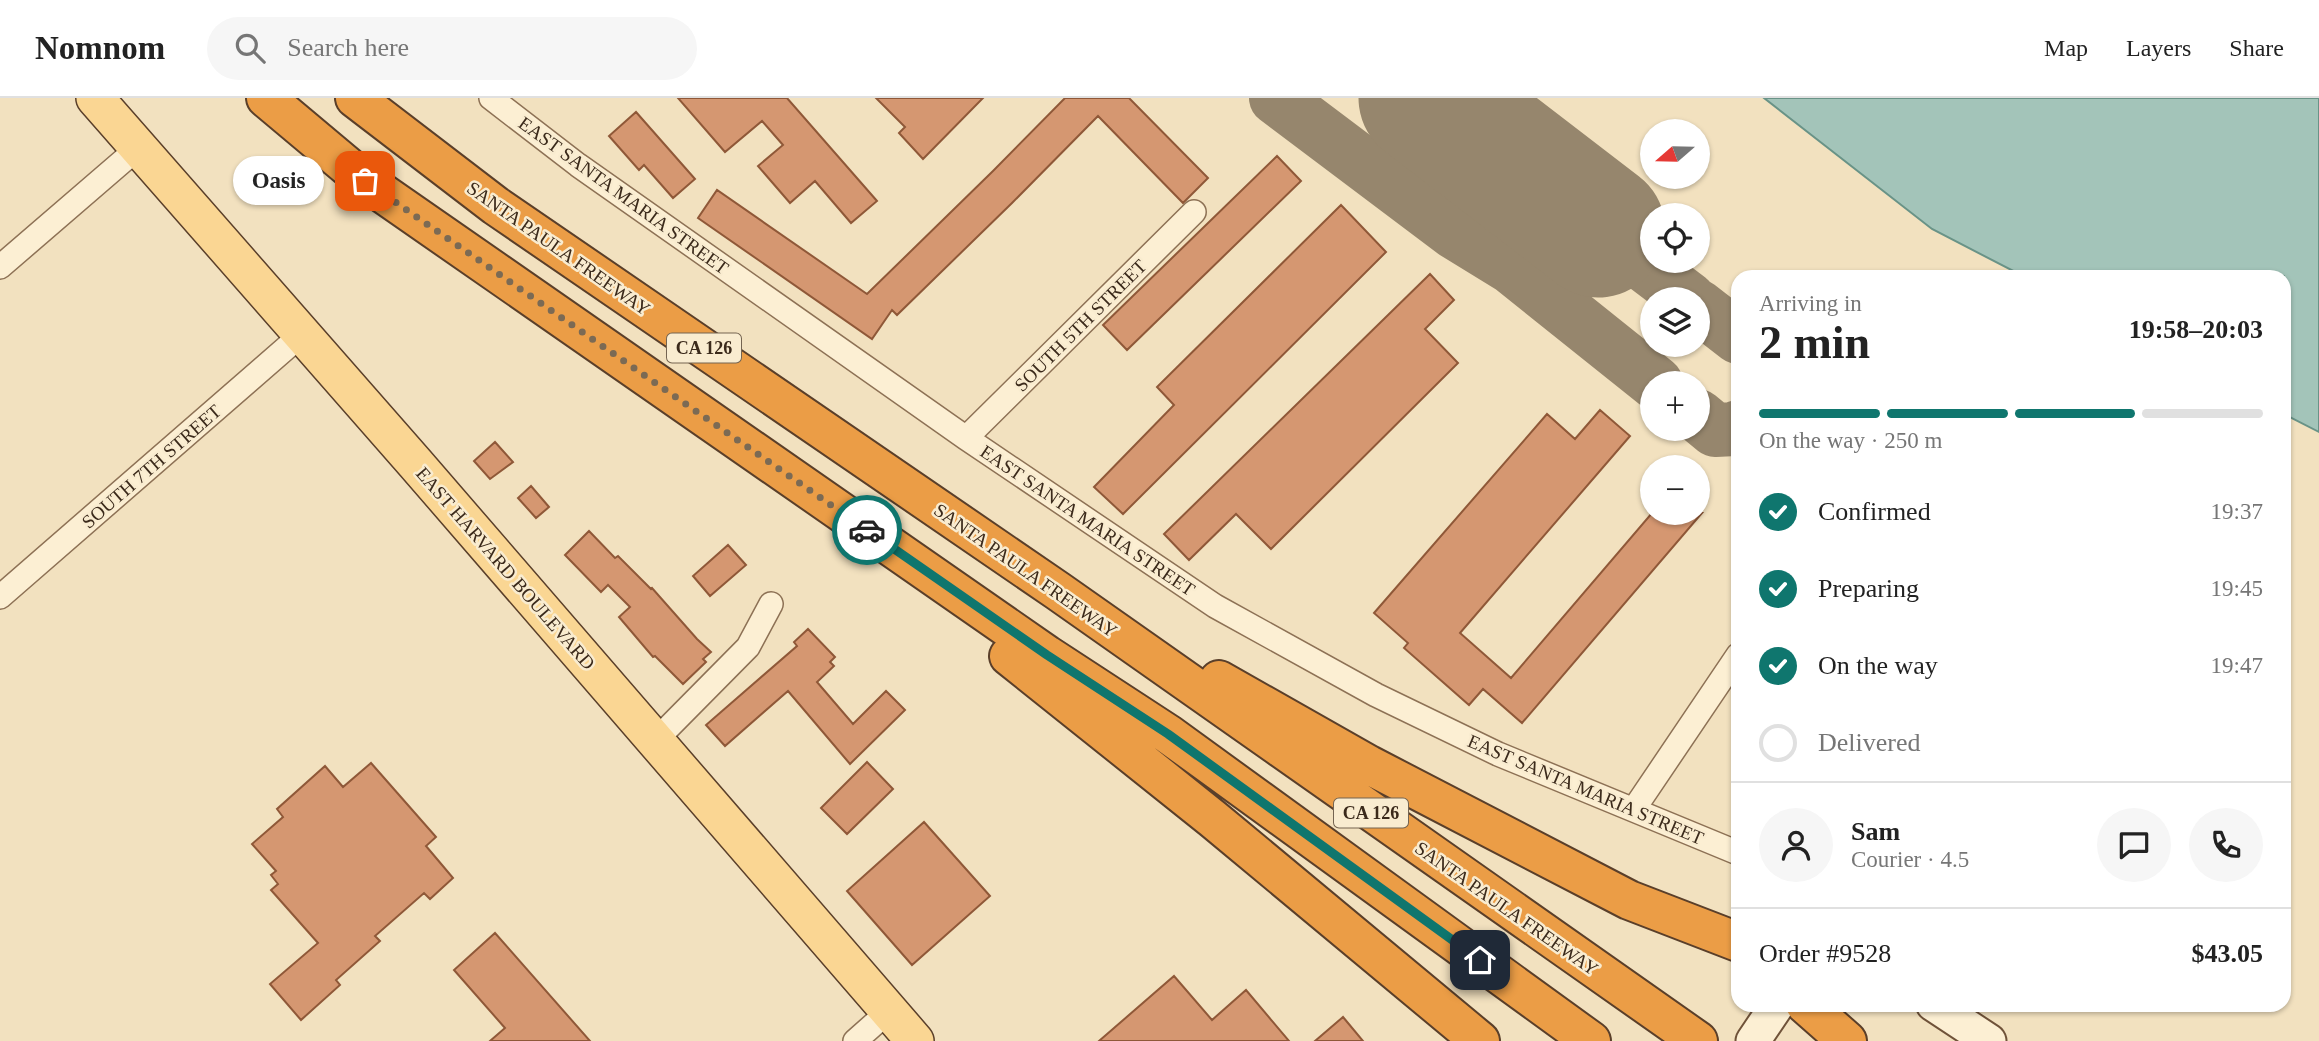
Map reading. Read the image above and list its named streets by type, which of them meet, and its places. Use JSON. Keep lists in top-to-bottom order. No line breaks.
{"streets":{"highway":["SANTA PAULA FREEWAY","CA 126"],"main road":["EAST HARVARD BOULEVARD"],"street":["EAST SANTA MARIA STREET","SOUTH 5TH STREET","SOUTH 7TH STREET"]},"crossings":[["EAST SANTA MARIA STREET","SOUTH 5TH STREET"],["SOUTH 7TH STREET","EAST HARVARD BOULEVARD"]],"places":["Oasis"],"north":"left","page":{"header":"Nomnom","search":"Search here","nav":["Map","Layers","Share"],"map_buttons":["+","−"],"bubble":"Oasis","heading":["2 min","Arriving in","19:58–20:03"],"panel":["Sam","Courier · 4.5","Order #9528","$43.05"],"bar":"On the way · 250 m","list":[["Confirmed","19:37"],["Preparing","19:45"],["On the way","19:47"],"Delivered"]}}
